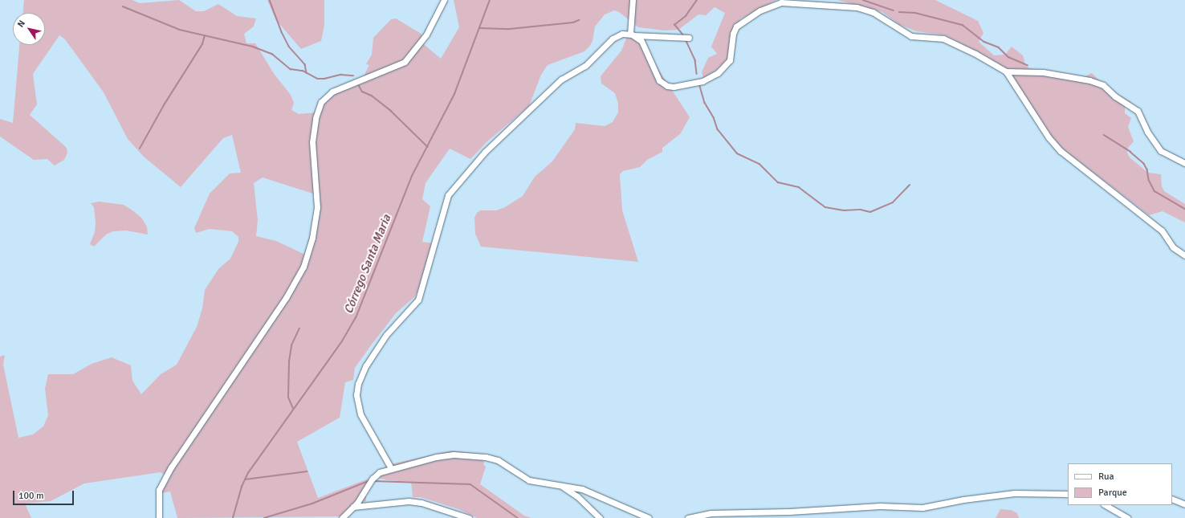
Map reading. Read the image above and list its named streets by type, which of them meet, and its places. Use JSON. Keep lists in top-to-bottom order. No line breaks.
{"water":["Córrego Santa Maria"],"legend":["Rua","Parque"],"scale_bar":"100 m","north":"top left"}
